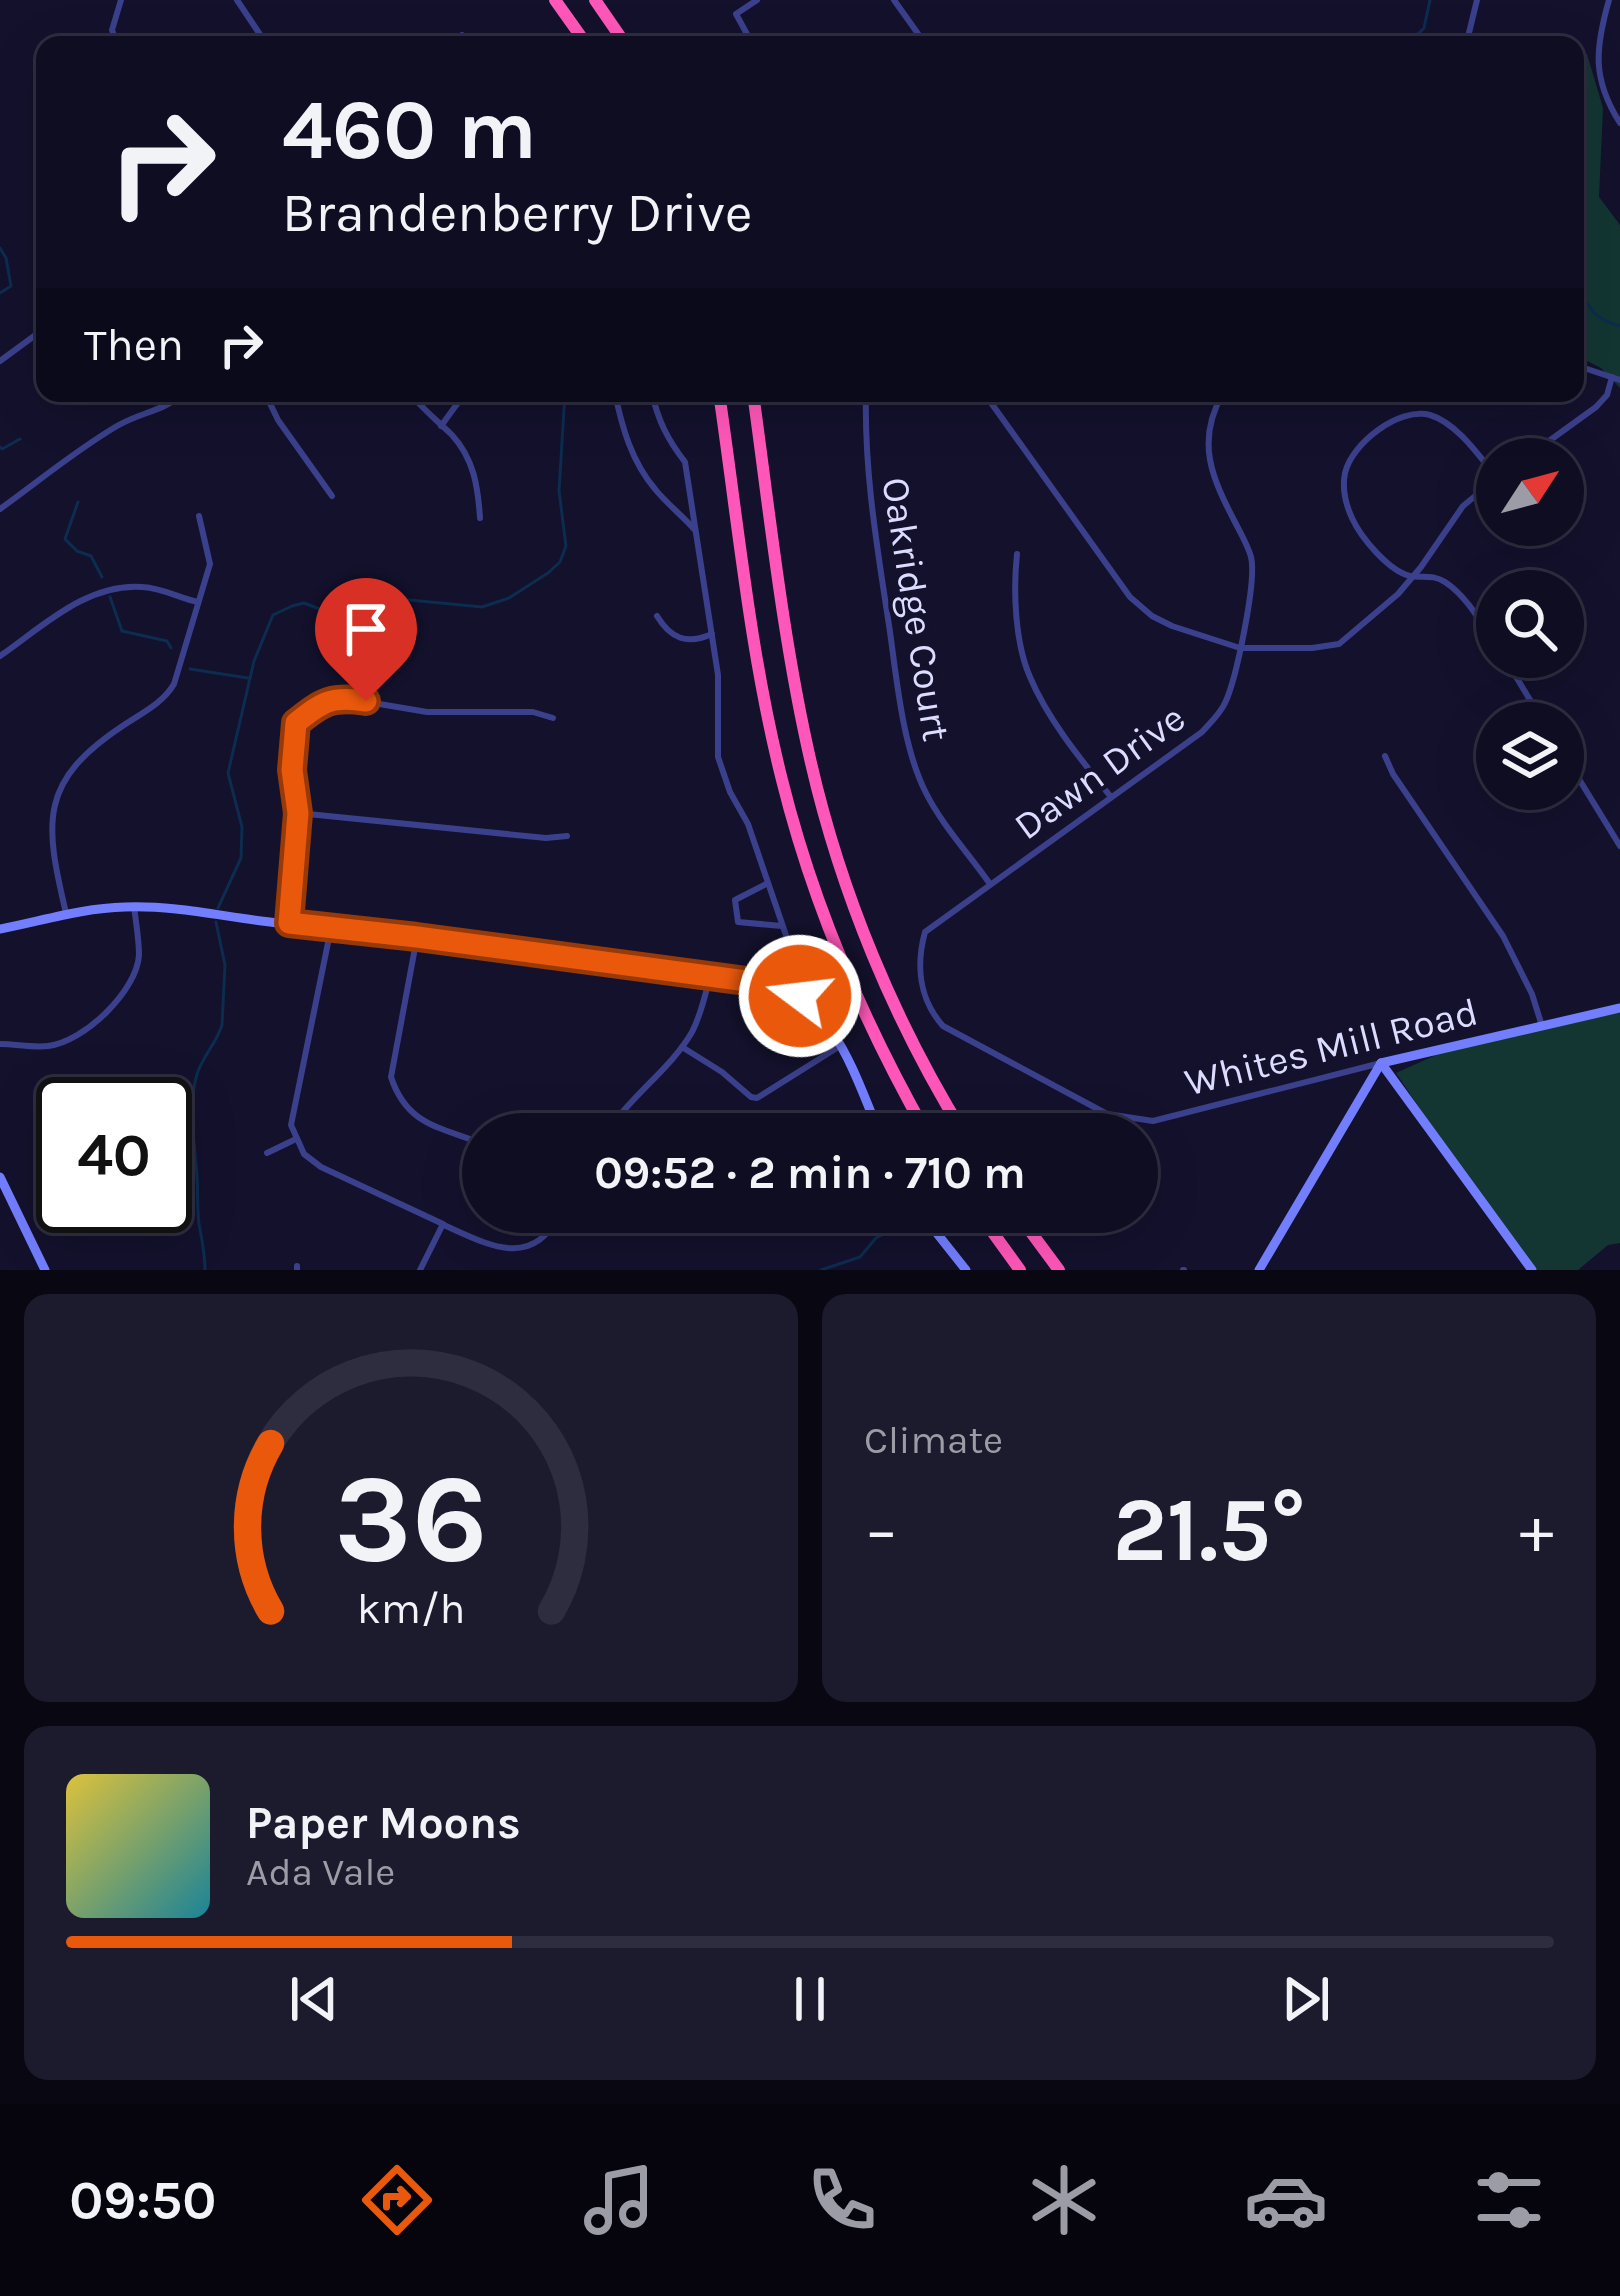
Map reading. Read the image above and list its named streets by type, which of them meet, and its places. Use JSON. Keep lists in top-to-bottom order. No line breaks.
{"streets":{"street":["Oakridge Court","Dawn Drive","Whites Mill Road"]},"crossings":[["Oakridge Court","Dawn Drive"],["Dawn Drive","Whites Mill Road"]],"north":"top right","page":{"turn":["460 m","Brandenberry Drive"],"then":"Then","limit":"40","trip":"09:52 · 2 min · 710 m","tile":"Climate","heat":["−","21.5°","+"],"song":["Paper Moons","Ada Vale"],"tabs":"09:50","gauge":["36","km/h"]}}
